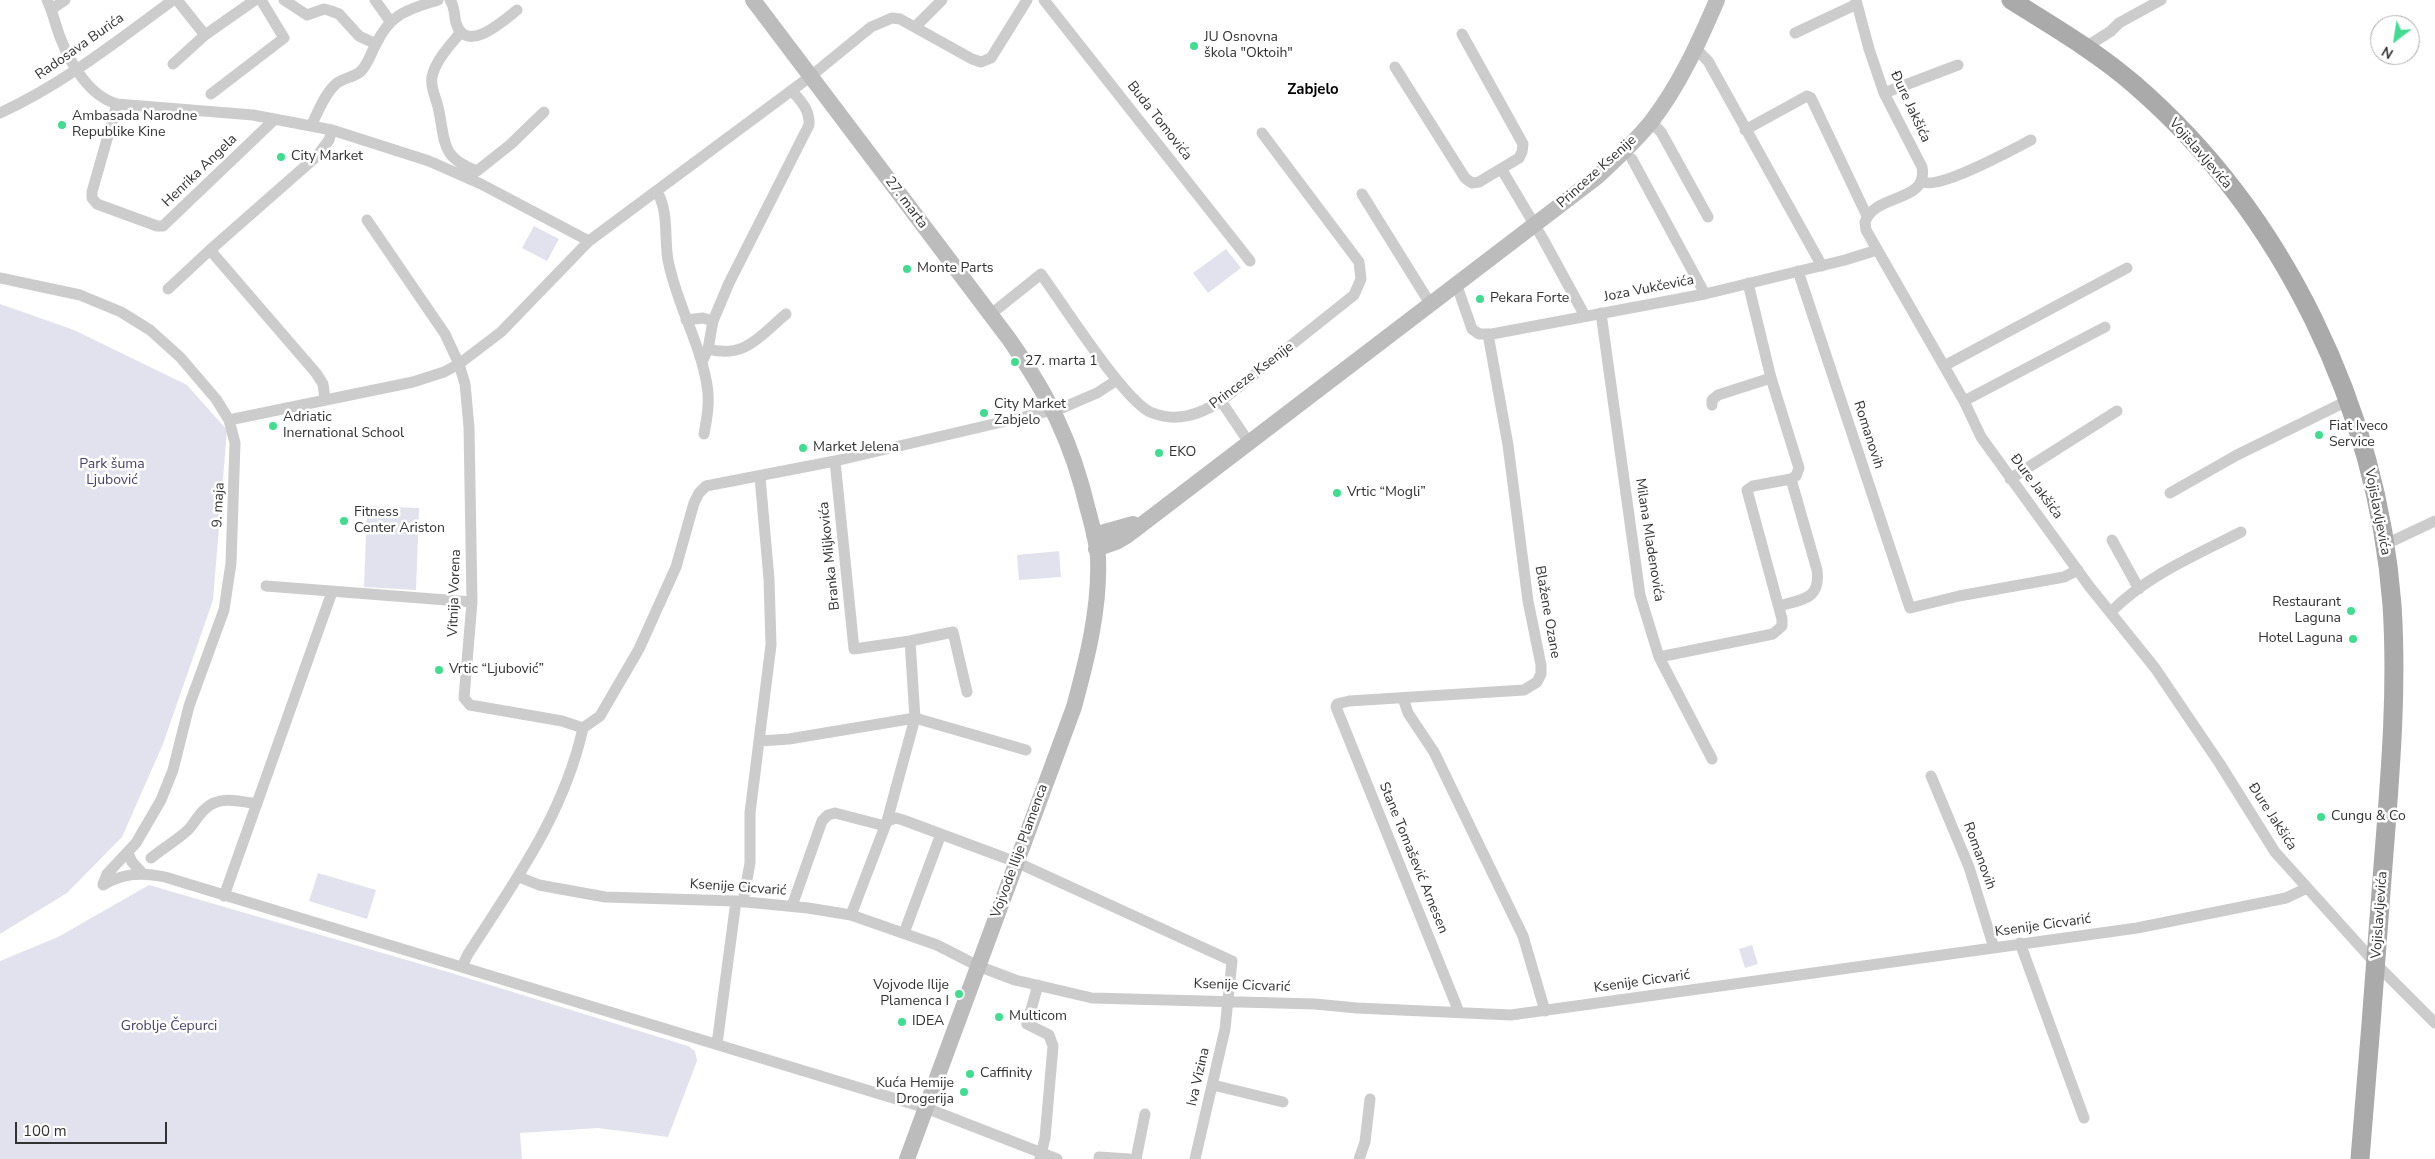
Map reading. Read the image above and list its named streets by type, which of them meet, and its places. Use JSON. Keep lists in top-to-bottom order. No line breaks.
{"streets":{"main road":["Vojislavljevića"],"street":["Radosava Burića","Đure Jakšića","Buda Tomovića","Henrika Angela","Princeze Ksenije","27. marta","Joza Vukčevića","Romanovih","9. maja","Milana Mladenovića","Branka Miljkovića","Vitnija Vorena","Blažene Ozane","Vojvode Ilije Plamenca","Stane Tomašević Arnesen","Ksenije Cicvarić","Iva Vizina"]},"crossings":[["Đure Jakšića","Vojislavljevića"],["Đure Jakšića","Joza Vukčevića"],["Đure Jakšića","Romanovih"],["Đure Jakšića","Ksenije Cicvarić"],["Princeze Ksenije","27. marta"],["Princeze Ksenije","Vojvode Ilije Plamenca"],["27. marta","Vojvode Ilije Plamenca"],["Joza Vukčevića","Romanovih"],["Joza Vukčevića","Milana Mladenovića"],["Joza Vukčevića","Blažene Ozane"],["Romanovih","Ksenije Cicvarić"],["Blažene Ozane","Stane Tomašević Arnesen"],["Vojvode Ilije Plamenca","Ksenije Cicvarić"],["Vojvode Ilije Plamenca","Iva Vizina"],["Stane Tomašević Arnesen","Ksenije Cicvarić"],["Ksenije Cicvarić","Iva Vizina"]],"districts":["Zabjelo"],"parks":["Park šuma Ljubović","Groblje Čepurci"],"places":["JU Osnovna škola \"Oktoih\"","Ambasada Narodne Republike Kine","City Market","Monte Parts","Pekara Forte","27. marta 1","City Market Zabjelo","Adriatic Inernational School","Fiat Iveco Service","Market Jelena","EKO","Vrtic “Mogli”","Fitness Center Ariston","Restaurant Laguna","Hotel Laguna","Vrtic “Ljubović”","Cungu & Co","Vojvode Ilije Plamenca I","Multicom","IDEA","Caffinity","Kuća Hemije Drogerija"],"scale_bar":"100 m","north":"bottom left"}
